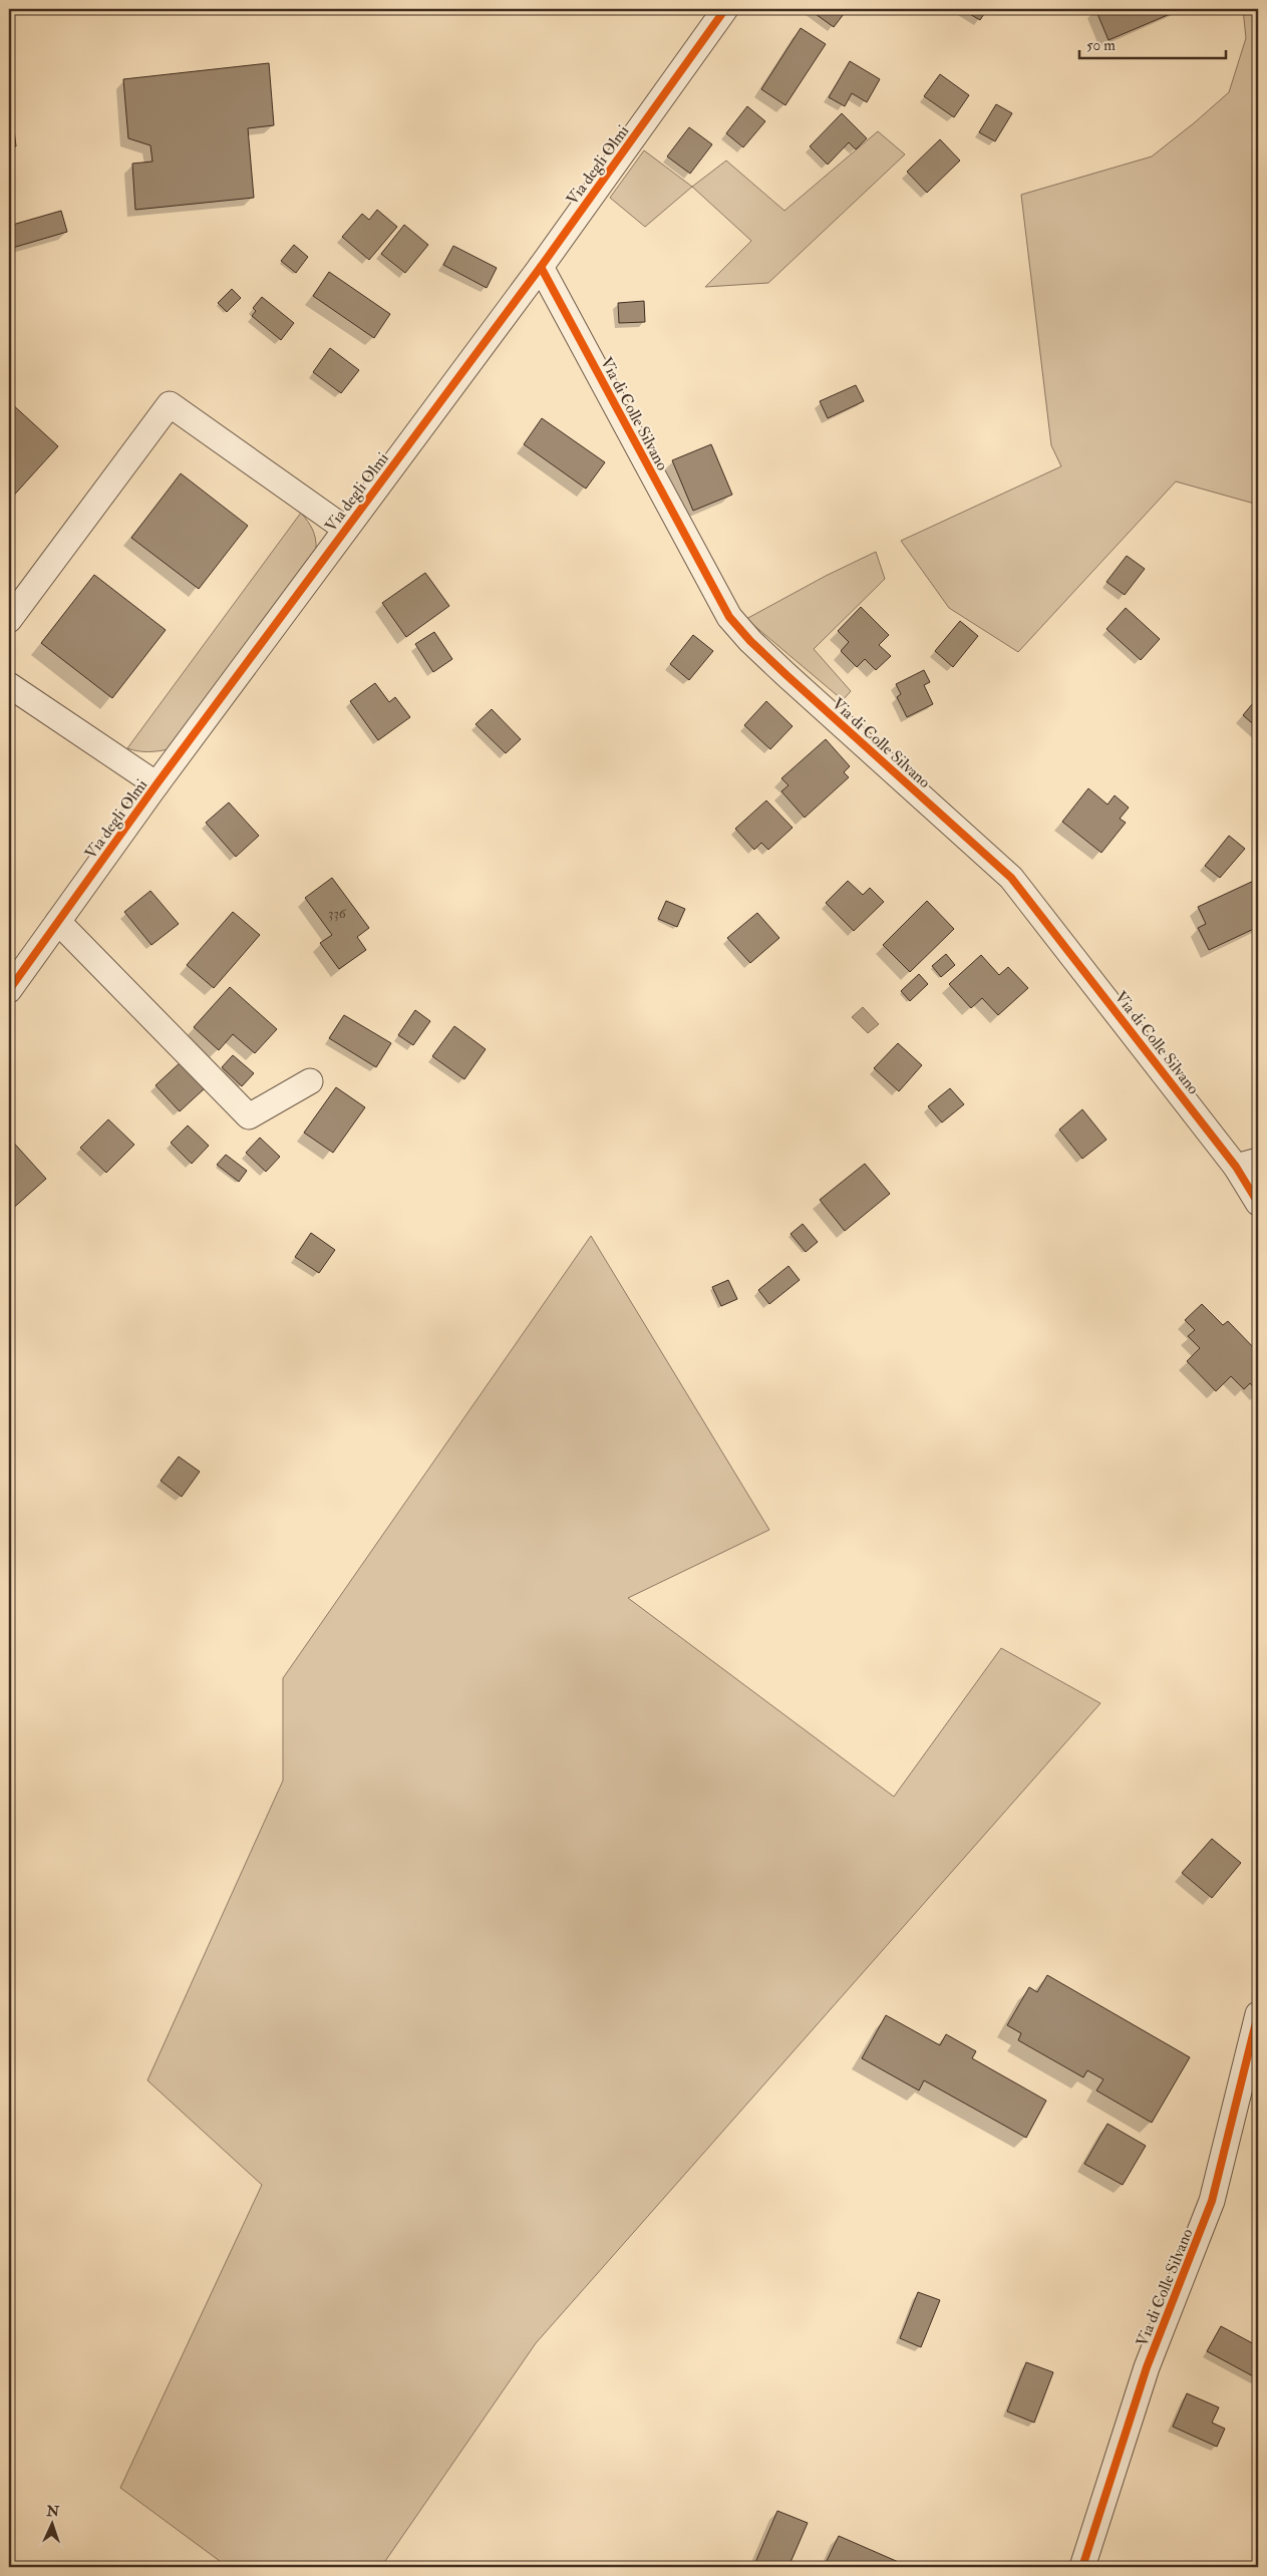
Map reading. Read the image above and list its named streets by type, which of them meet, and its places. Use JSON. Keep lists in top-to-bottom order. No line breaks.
{"streets":{"street":["Via degli Olmi","Via di Colle Silvano"]},"crossings":[["Via degli Olmi","Via di Colle Silvano"]],"house_numbers":["336"],"scale_bar":"50 m","north":"top"}
